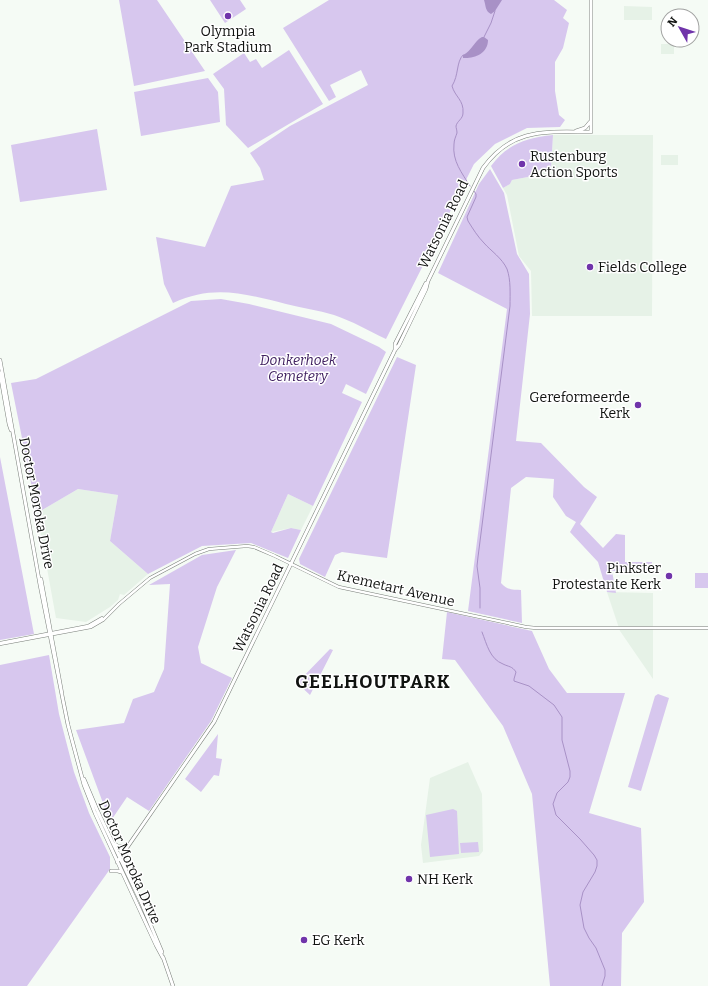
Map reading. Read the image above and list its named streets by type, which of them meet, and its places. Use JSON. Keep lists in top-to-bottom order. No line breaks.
{"streets":{"main road":["Watsonia Road","Doctor Moroka Drive"],"street":["Kremetart Avenue"]},"crossings":[["Watsonia Road","Doctor Moroka Drive"],["Watsonia Road","Kremetart Avenue"],["Doctor Moroka Drive","Kremetart Avenue"]],"districts":["GEELHOUTPARK"],"parks":["Donkerhoek Cemetery"],"places":["Olympia Park Stadium","Rustenburg Action Sports","Fields College","Gereformeerde Kerk","Pinkster Protestante Kerk","NH Kerk","EG Kerk"],"north":"top left"}
